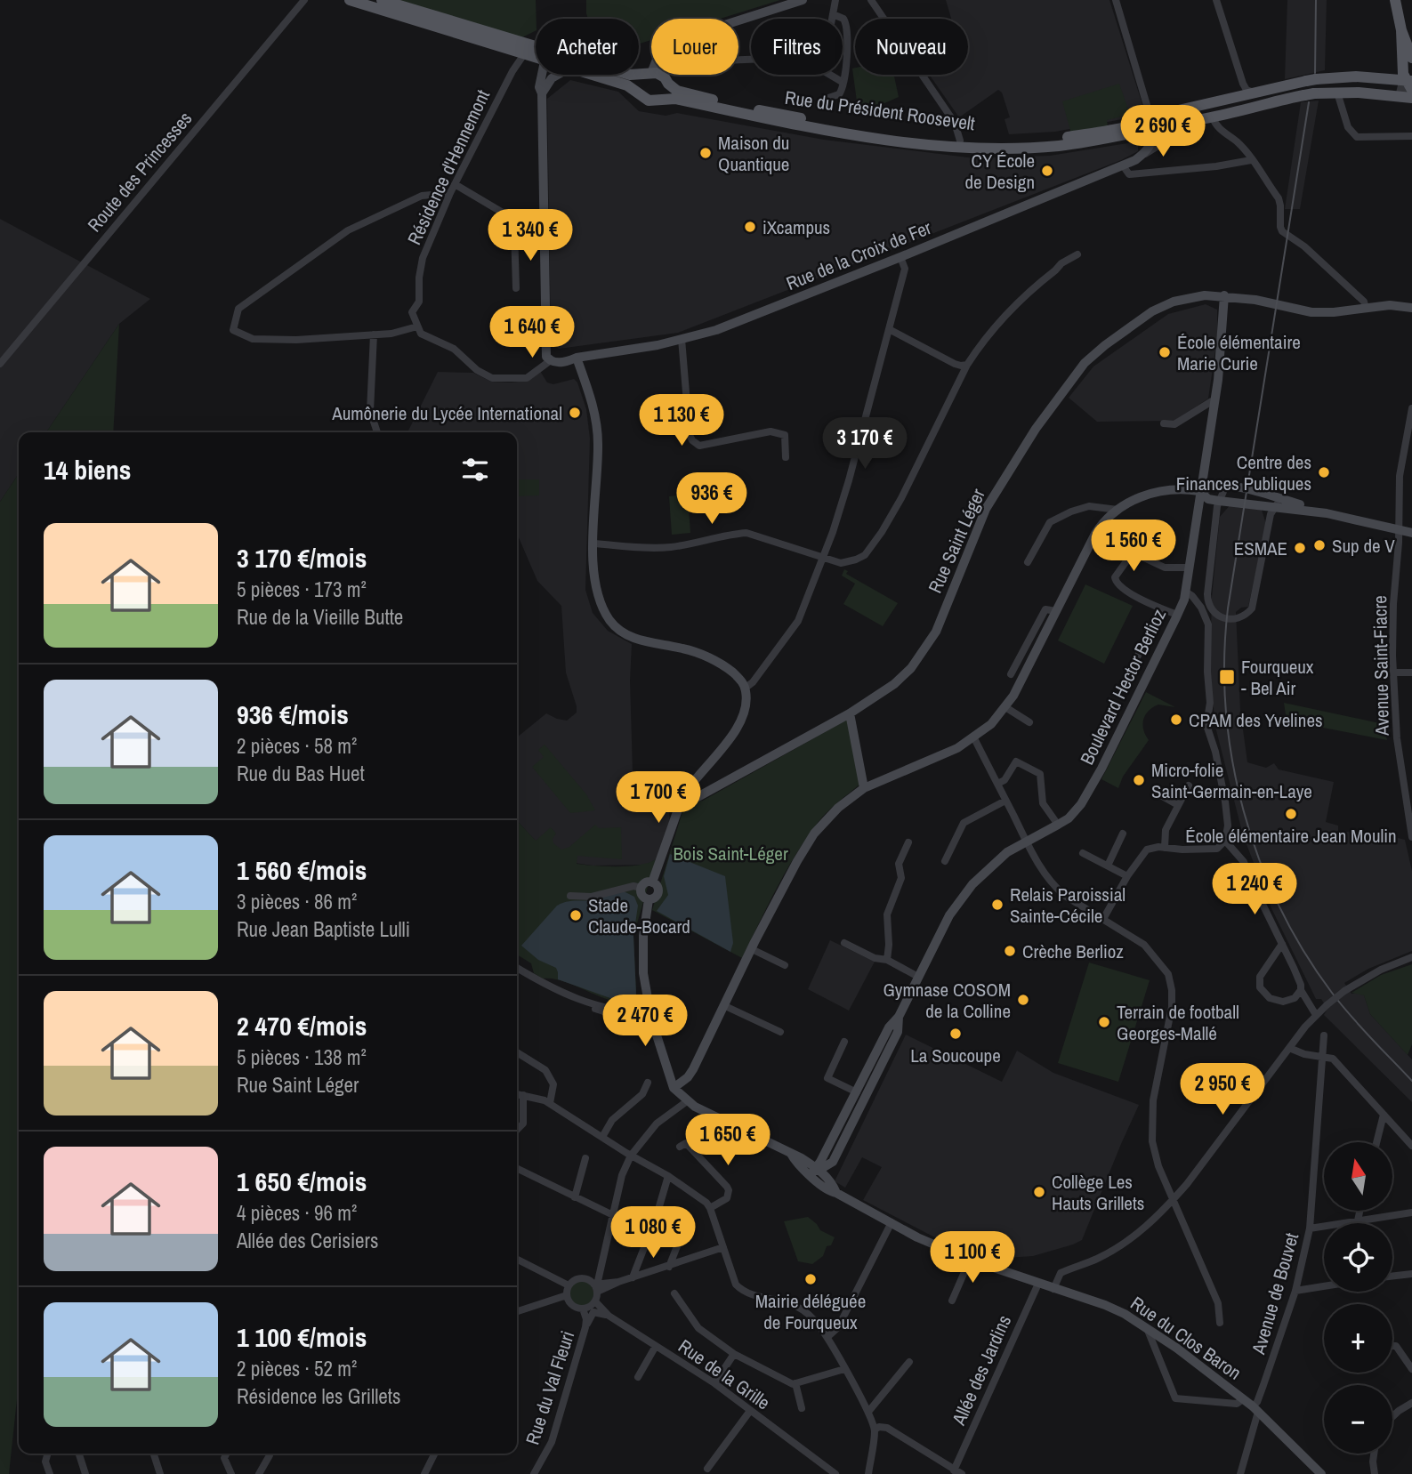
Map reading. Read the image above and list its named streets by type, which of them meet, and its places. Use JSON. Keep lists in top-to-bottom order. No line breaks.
{"streets":{"main road":["Rue du Président Roosevelt"],"street":["Résidence d'Hennemont","Route des Princesses","Rue de la Croix de Fer","Rue Saint Léger","Avenue Saint-Fiacre","Boulevard Hector Berlioz","Avenue de Bouvet","Rue du Clos Baron","Allée des Jardins","Rue de la Grille","Rue du Val Fleuri"]},"crossings":[["Rue du Président Roosevelt","Résidence d'Hennemont"],["Rue du Président Roosevelt","Rue de la Croix de Fer"],["Rue Saint Léger","Boulevard Hector Berlioz"],["Boulevard Hector Berlioz","Rue du Clos Baron"],["Avenue de Bouvet","Rue du Clos Baron"],["Rue du Clos Baron","Allée des Jardins"],["Rue de la Grille","Rue du Val Fleuri"]],"parks":["Bois Saint-Léger"],"places":{"other":["Maison du Quantique","CY École de Design","iXcampus","École élémentaire Marie Curie","Aumônerie du Lycée International","Centre des Finances Publiques","Sup de V","ESMAE","CPAM des Yvelines","Micro-folie Saint-Germain-en-Laye","École élémentaire Jean Moulin","Relais Paroissial Sainte-Cécile","Stade Claude-Bocard","Crèche Berlioz","Gymnase COSOM de la Colline","Terrain de football Georges-Mallé","La Soucoupe","Collège Les Hauts Grillets","Mairie déléguée de Fourqueux"],"transit":["Fourqueux - Bel Air"]},"north":"top","page":{"chip":["Acheter","Louer","Filtres","Nouveau"],"price":["2 690 €","1 340 €","1 640 €","1 130 €","3 170 €","936 €","1 560 €","1 700 €","1 240 €","2 470 €","2 950 €","1 650 €","1 080 €","1 100 €"],"heading":"14 biens","list":[{"name":"3 170 €/mois","note":"5 pièces · 173 m² · Rue de la Vieille Butte"},{"name":"936 €/mois","note":"2 pièces · 58 m² · Rue du Bas Huet"},{"name":"1 560 €/mois","note":"3 pièces · 86 m² · Rue Jean Baptiste Lulli"},{"name":"2 470 €/mois","note":"5 pièces · 138 m² · Rue Saint Léger"},{"name":"1 650 €/mois","note":"4 pièces · 96 m² · Allée des Cerisiers"},{"name":"1 100 €/mois","note":"2 pièces · 52 m² · Résidence les Grillets"}],"map_buttons":["+","−"]}}
